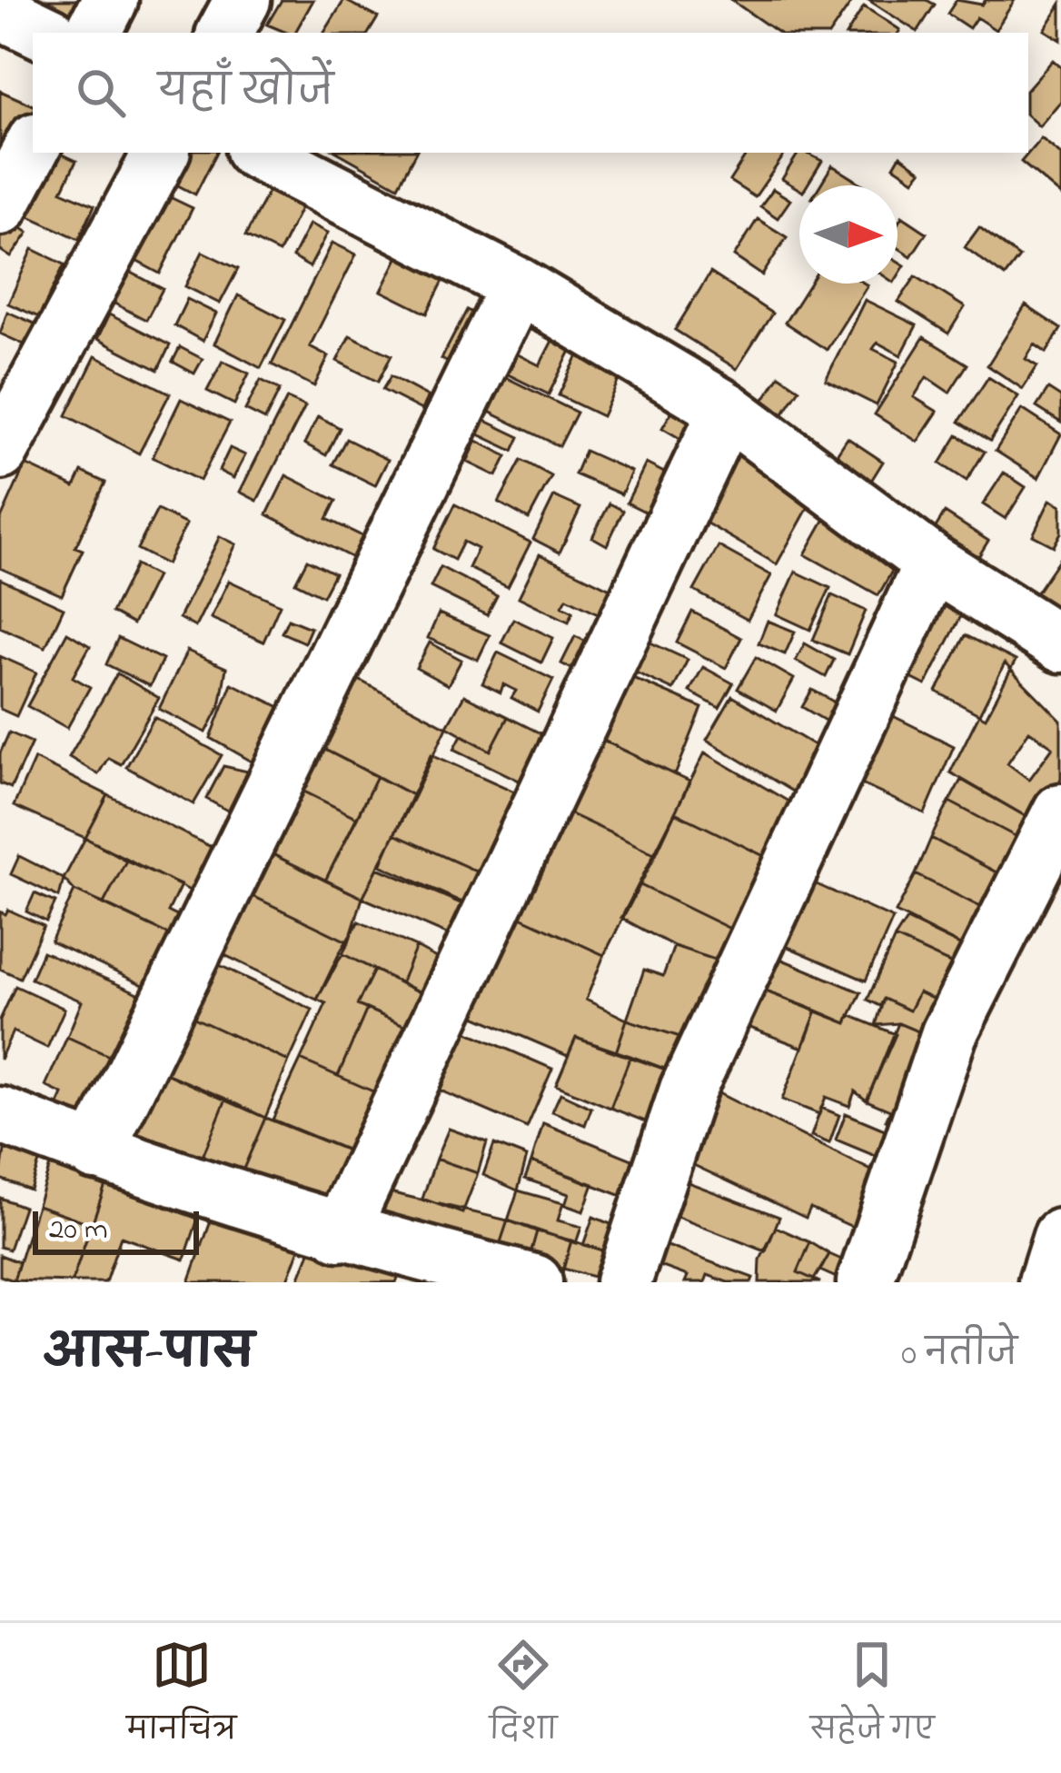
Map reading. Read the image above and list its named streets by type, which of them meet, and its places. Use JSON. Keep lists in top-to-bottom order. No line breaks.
{"scale_bar":"20 m","north":"right","page":{"search":"यहाँ खोजें","scale":"20 m","heading":["आस-पास","0 नतीजे"],"nav":["मानचित्र","दिशा","सहेजे गए"]}}
